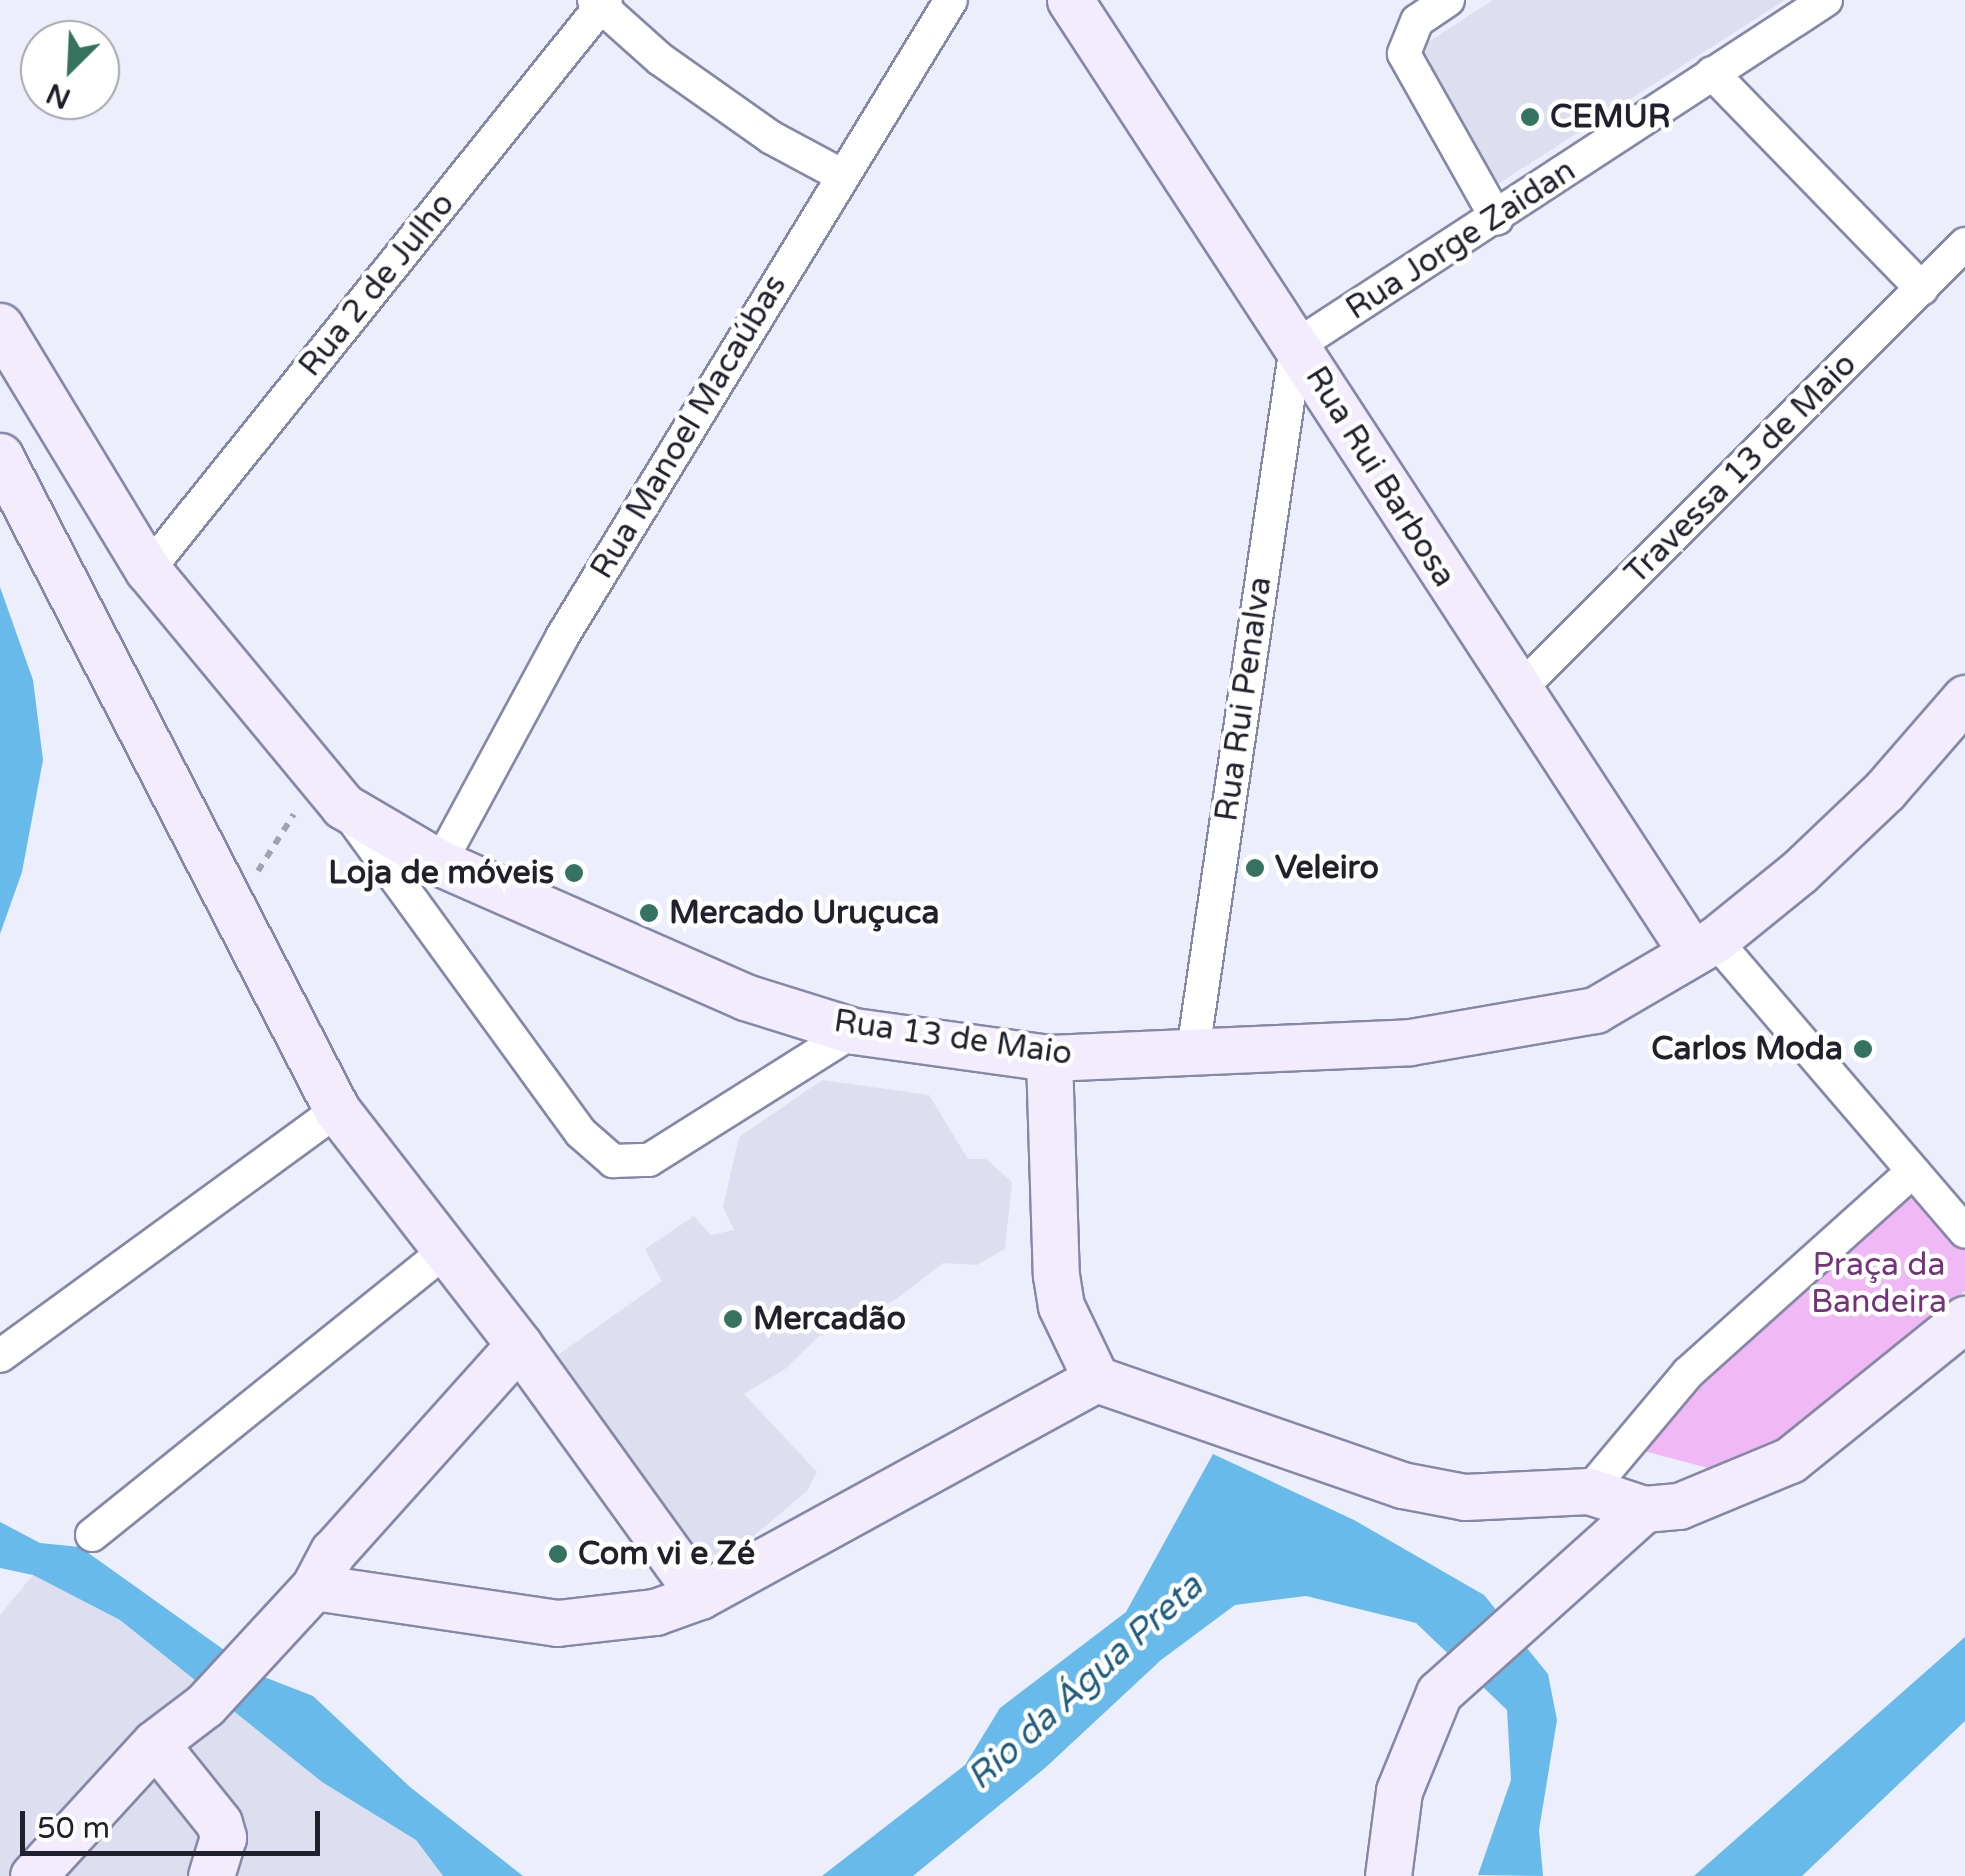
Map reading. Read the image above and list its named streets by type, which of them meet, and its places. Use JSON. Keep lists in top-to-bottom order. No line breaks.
{"streets":{"street":["Rua Jorge Zaidan","Rua 2 de Julho","Rua Manoel Macaúbas","Travessa 13 de Maio","Rua Rui Barbosa","Rua Rui Penalva","Rua 13 de Maio"]},"crossings":[["Rua Jorge Zaidan","Rua Rui Barbosa"],["Rua Jorge Zaidan","Rua Rui Penalva"],["Rua 2 de Julho","Rua 13 de Maio"],["Rua Manoel Macaúbas","Rua 13 de Maio"],["Travessa 13 de Maio","Rua Rui Barbosa"],["Rua Rui Barbosa","Rua Rui Penalva"],["Rua Rui Barbosa","Rua 13 de Maio"],["Rua Rui Penalva","Rua 13 de Maio"]],"water":["Rio da Água Preta"],"parks":["Praça da Bandeira"],"places":["CEMUR","Veleiro","Loja de móveis","Mercado Uruçuca","Carlos Moda","Mercadão","Com vi e Zé"],"scale_bar":"50 m","north":"bottom left"}
